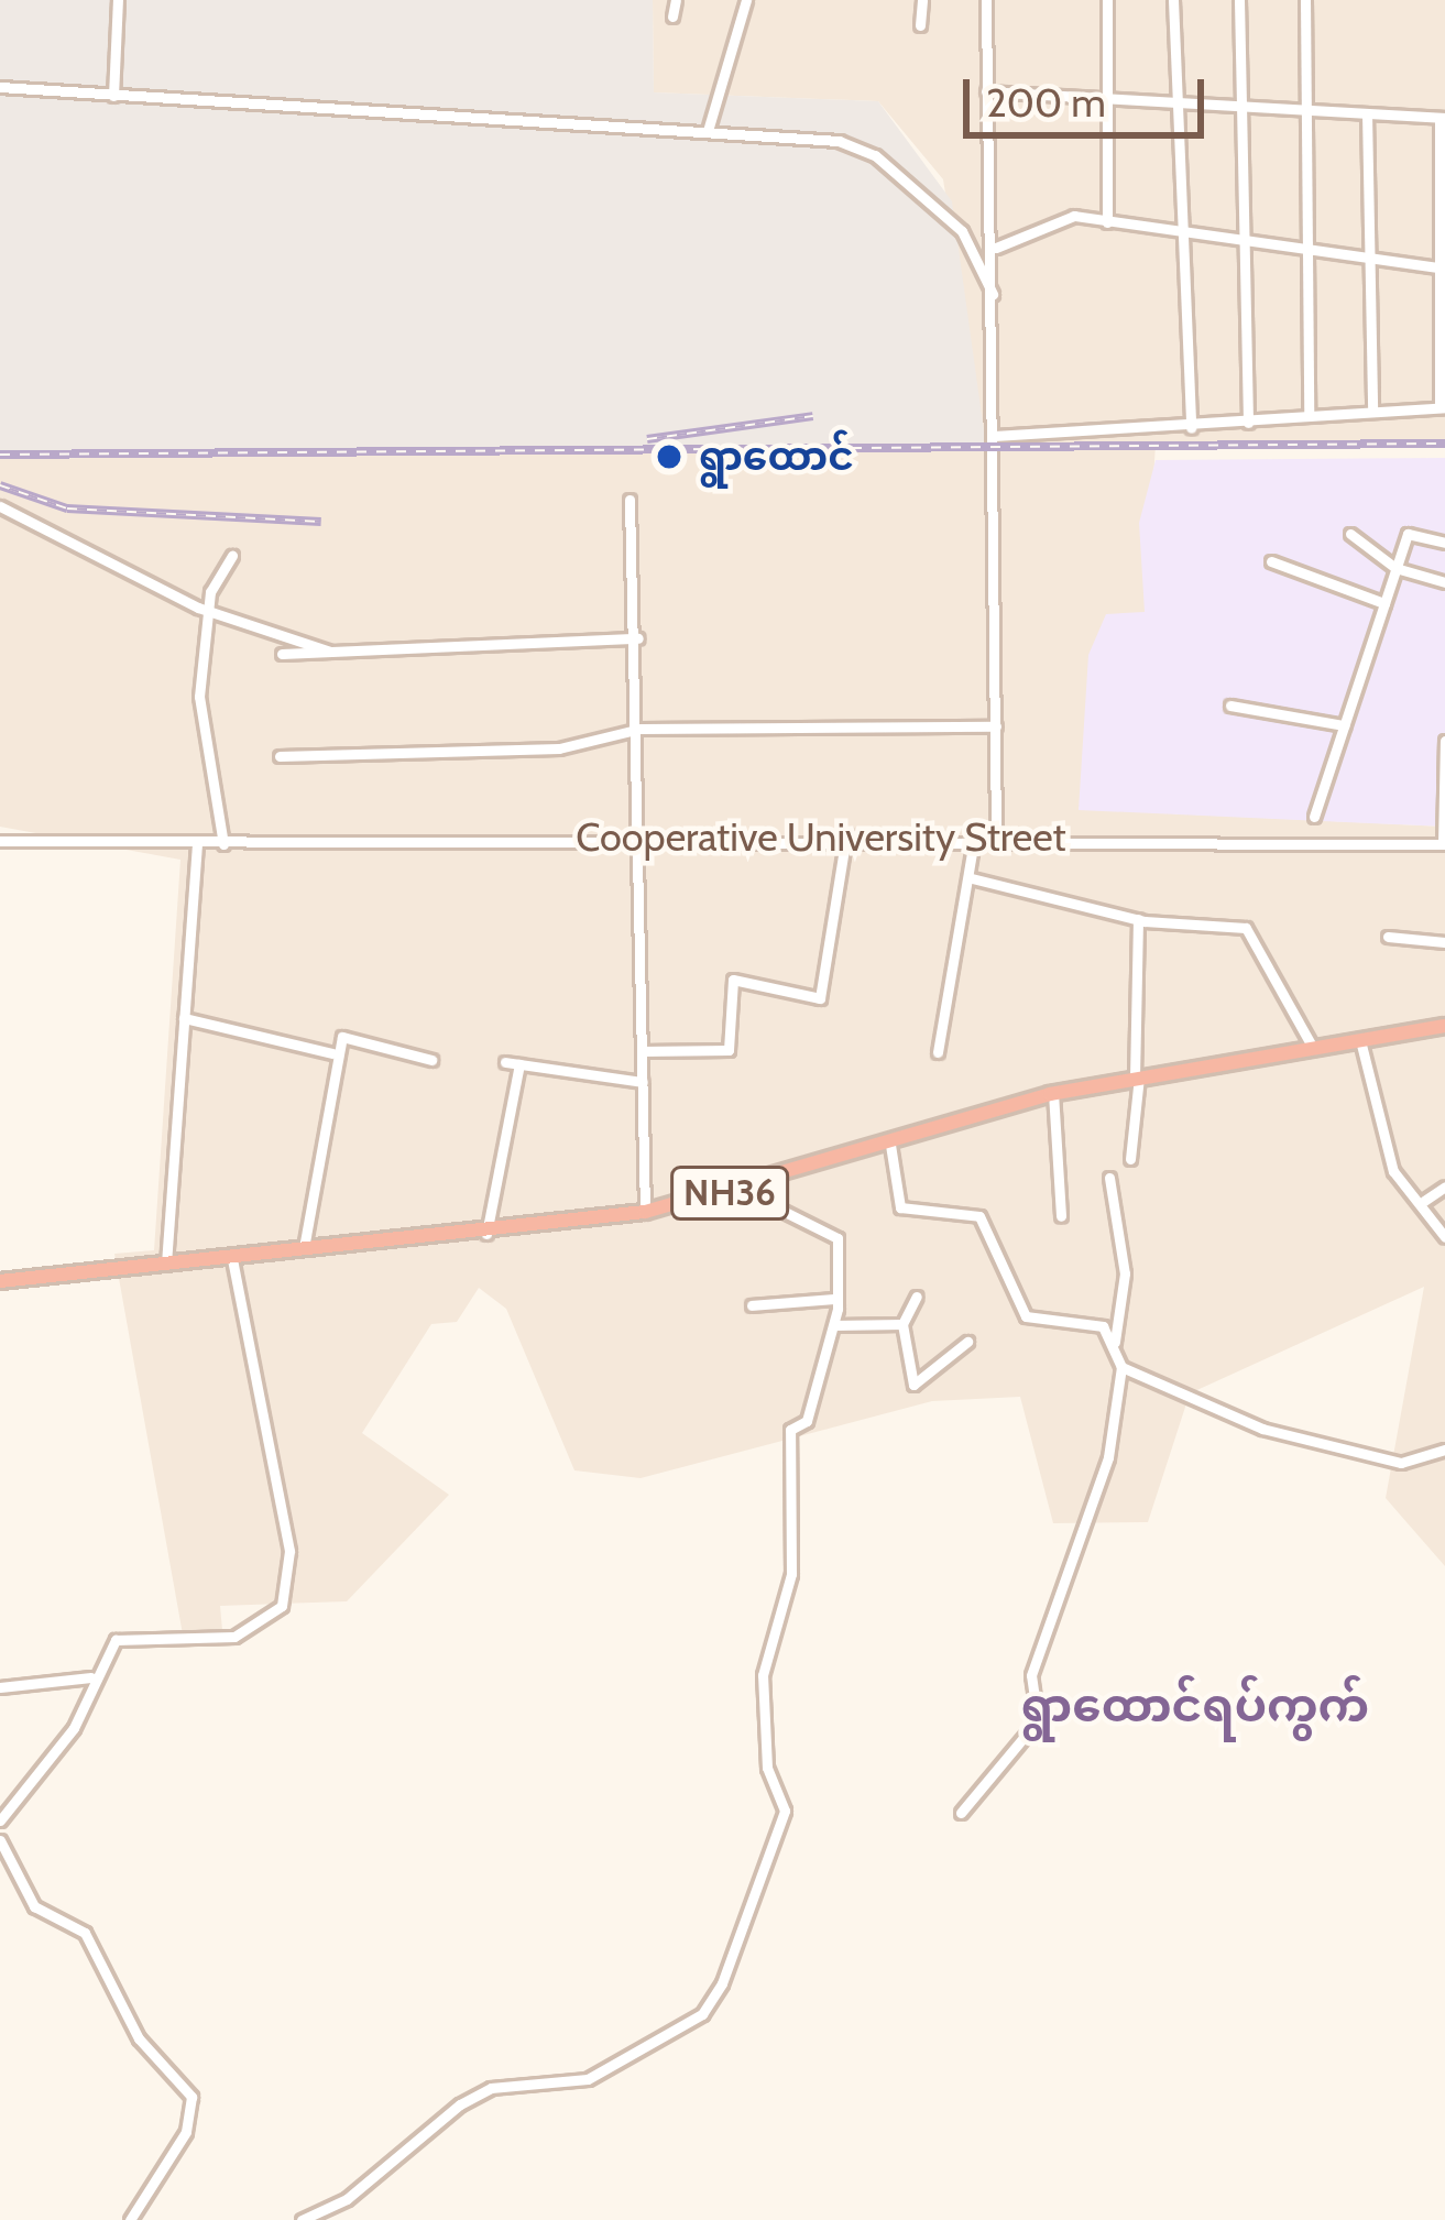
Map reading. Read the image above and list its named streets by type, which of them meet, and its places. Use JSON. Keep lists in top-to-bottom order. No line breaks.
{"streets":{"highway":["NH36"],"street":["Cooperative University Street"]},"districts":["ရွာထောင်ရပ်ကွက်"],"places":["ရွာထောင်"],"scale_bar":"200 m"}
